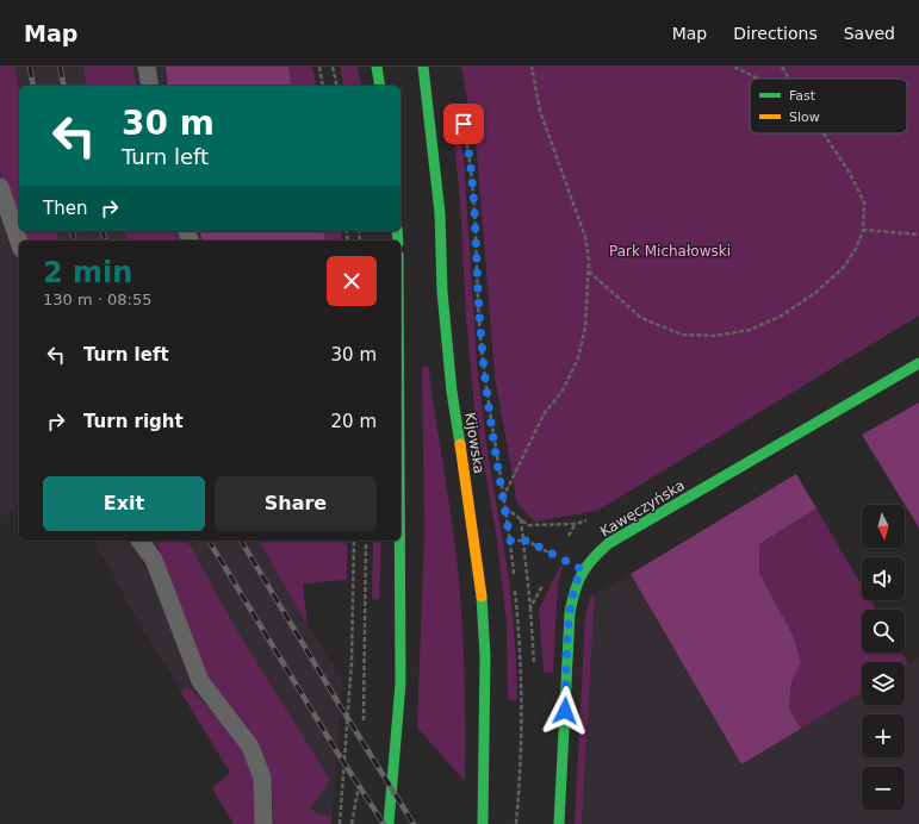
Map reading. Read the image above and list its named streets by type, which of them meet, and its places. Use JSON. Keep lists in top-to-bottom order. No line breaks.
{"streets":{"street":["Kijowska","Kawęczyńska"]},"parks":["Park Michałowski"],"legend":["Fast","Slow"],"north":"bottom","page":{"header":"Map","nav":["Map","Directions","Saved"],"turn":["30 m","Turn left"],"then":"Then","heading":["2 min","130 m · 08:55"],"list":[{"name":"Turn left","value":"30 m"},{"name":"Turn right","value":"20 m"}],"buttons":["Exit","Share"],"map_buttons":["+","−"]}}
